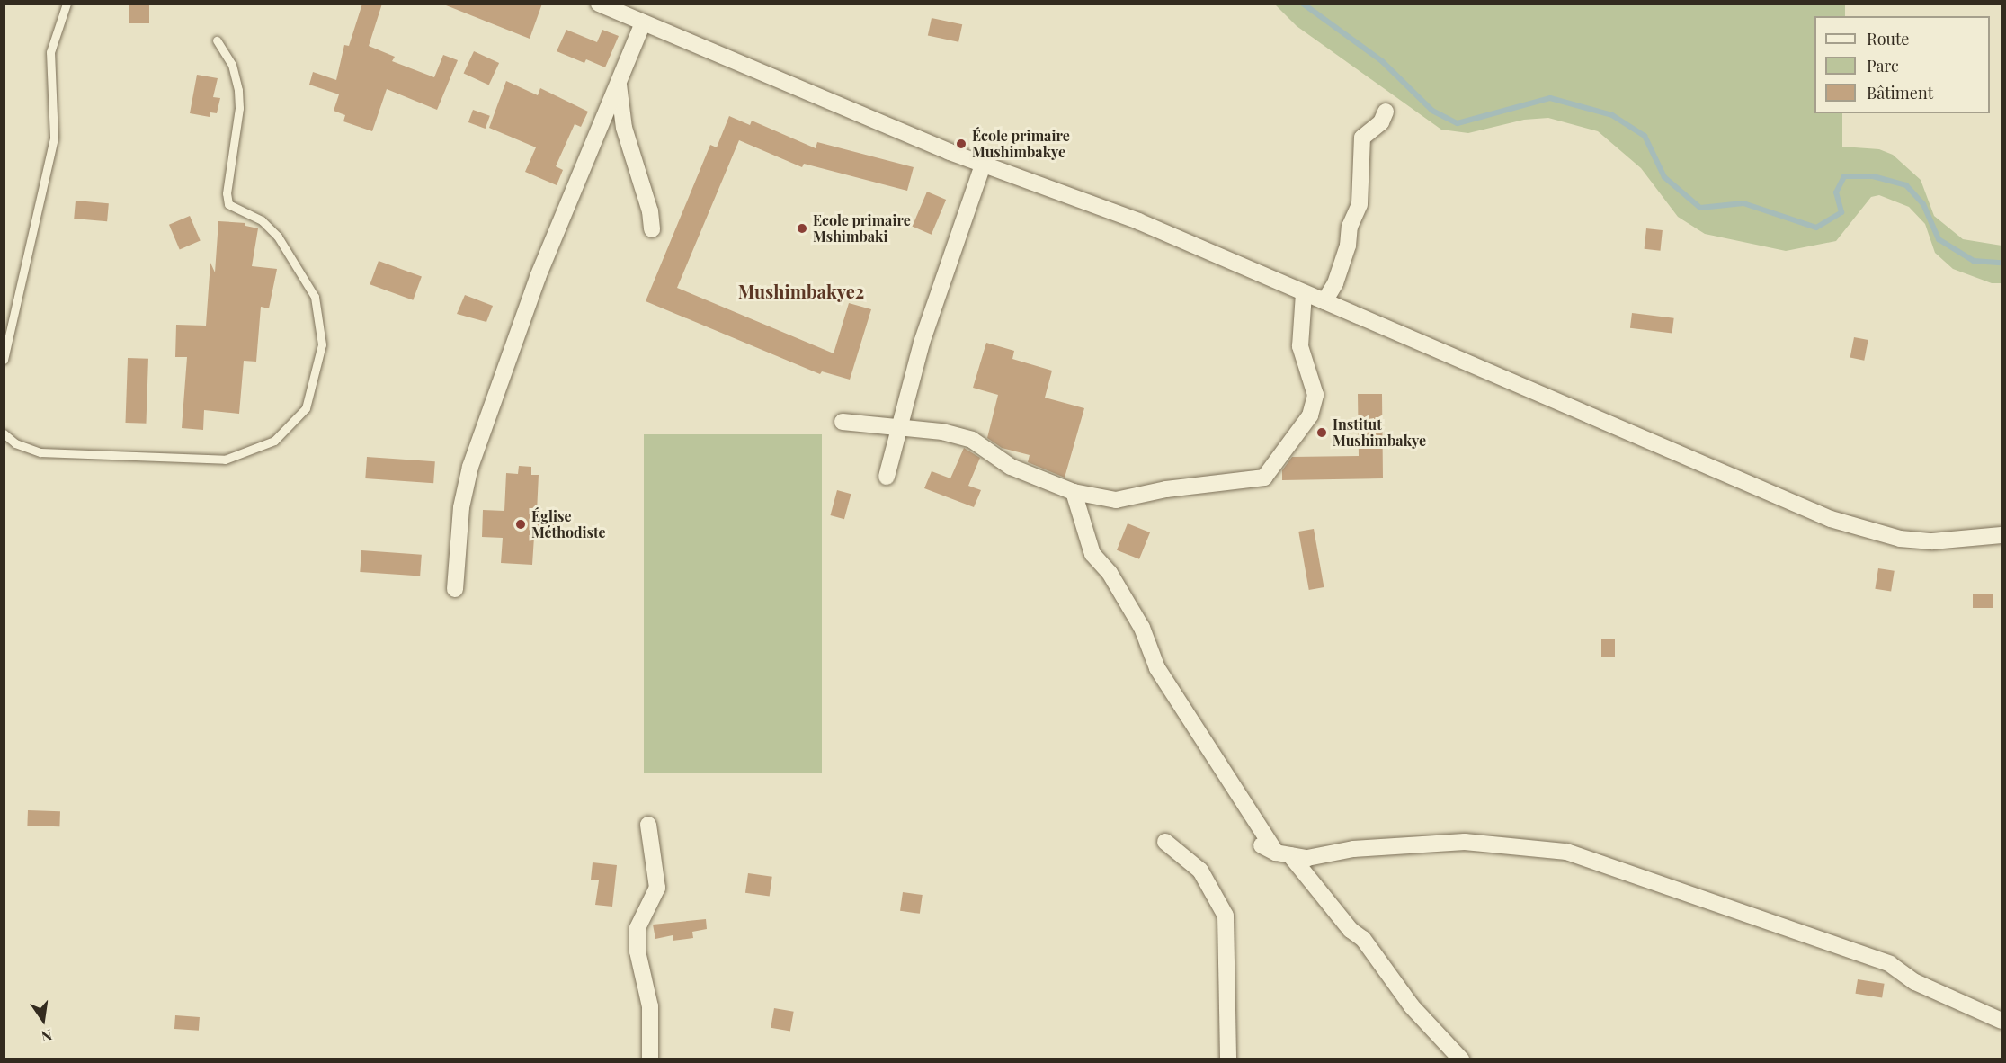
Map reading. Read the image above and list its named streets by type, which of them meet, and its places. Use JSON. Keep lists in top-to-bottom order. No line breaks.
{"districts":["Mushimbakye2"],"places":["École primaire Mushimbakye","Ecole primaire Mshimbaki","Institut Mushimbakye","Église Méthodiste"],"legend":["Route","Parc","Bâtiment"],"north":"bottom"}
